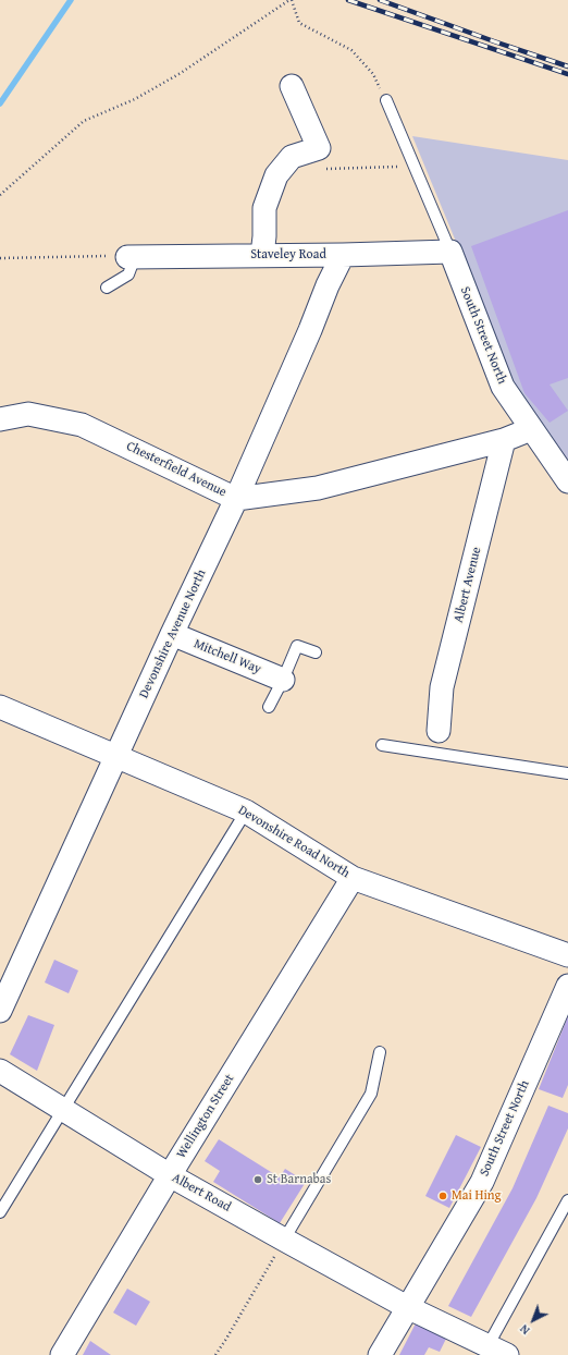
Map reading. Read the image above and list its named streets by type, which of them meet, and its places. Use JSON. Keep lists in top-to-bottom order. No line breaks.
{"streets":{"street":["Staveley Road","South Street North","Chesterfield Avenue","Albert Avenue","Devonshire Avenue North","Mitchell Way","Devonshire Road North","Wellington Street","Albert Road"]},"crossings":[["Staveley Road","South Street North"],["Staveley Road","Devonshire Avenue North"],["South Street North","Chesterfield Avenue"],["South Street North","Albert Road"],["Chesterfield Avenue","Albert Avenue"],["Chesterfield Avenue","Devonshire Avenue North"],["Devonshire Avenue North","Mitchell Way"],["Devonshire Avenue North","Devonshire Road North"],["Devonshire Road North","Wellington Street"],["Wellington Street","Albert Road"]],"places":["St Barnabas","Mai Hing"],"north":"bottom left"}
